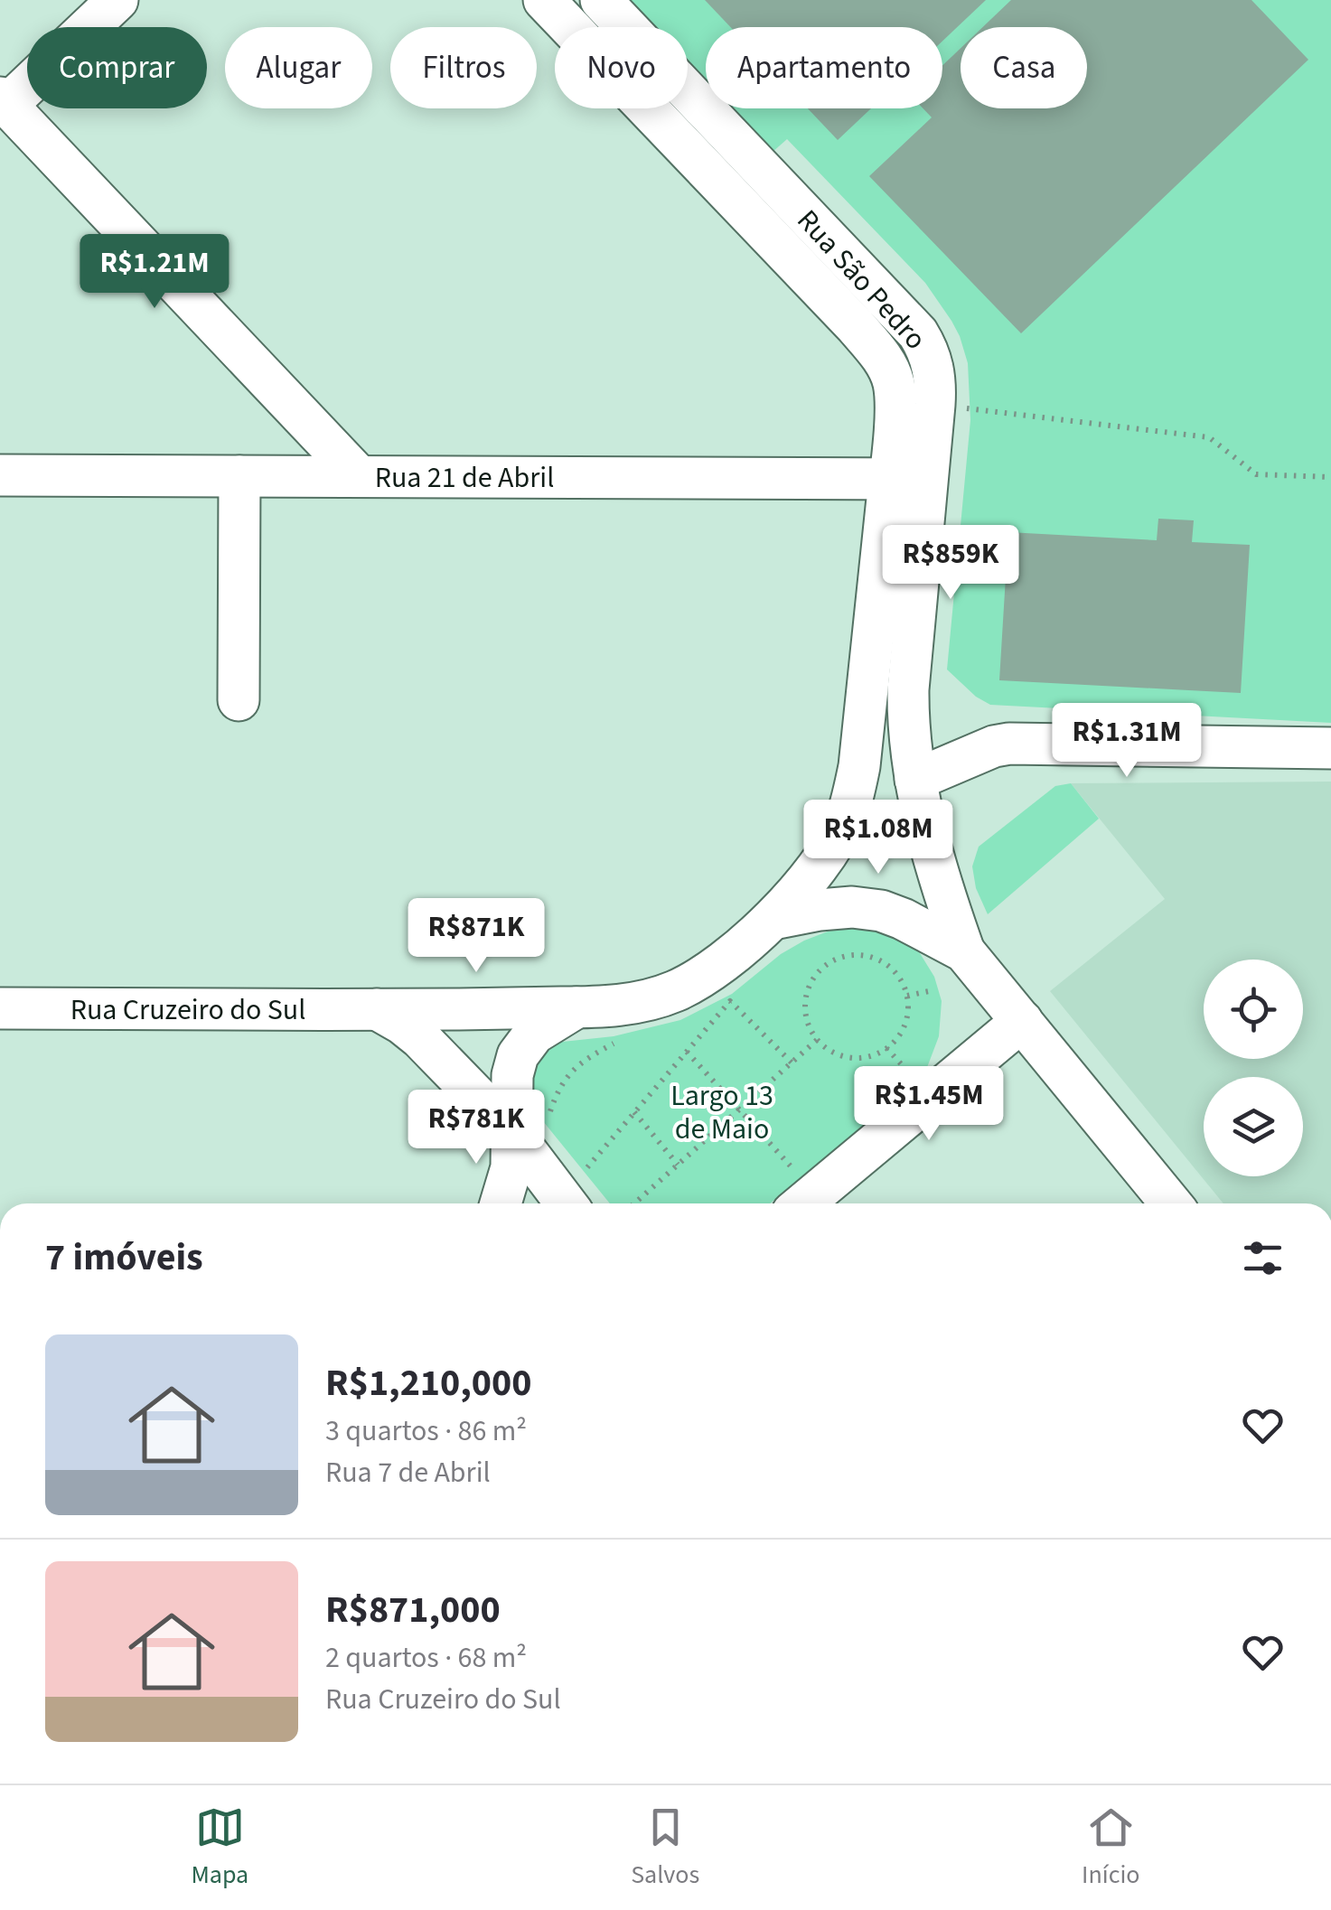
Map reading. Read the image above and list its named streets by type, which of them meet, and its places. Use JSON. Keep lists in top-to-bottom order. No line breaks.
{"streets":{"street":["Rua São Pedro","Rua 21 de Abril","Rua Cruzeiro do Sul"]},"crossings":[["Rua São Pedro","Rua 21 de Abril"]],"parks":["Largo 13 de Maio"],"page":{"chip":["Comprar","Alugar","Filtros","Novo","Apartamento","Casa"],"price":["R$1.21M","R$859K","R$1.31M","R$1.08M","R$871K","R$1.45M","R$781K"],"heading":"7 imóveis","list":[{"name":"R$1,210,000","note":"3 quartos · 86 m² · Rua 7 de Abril"},{"name":"R$871,000","note":"2 quartos · 68 m² · Rua Cruzeiro do Sul"}],"tabs":["Mapa","Salvos","Início"]}}
